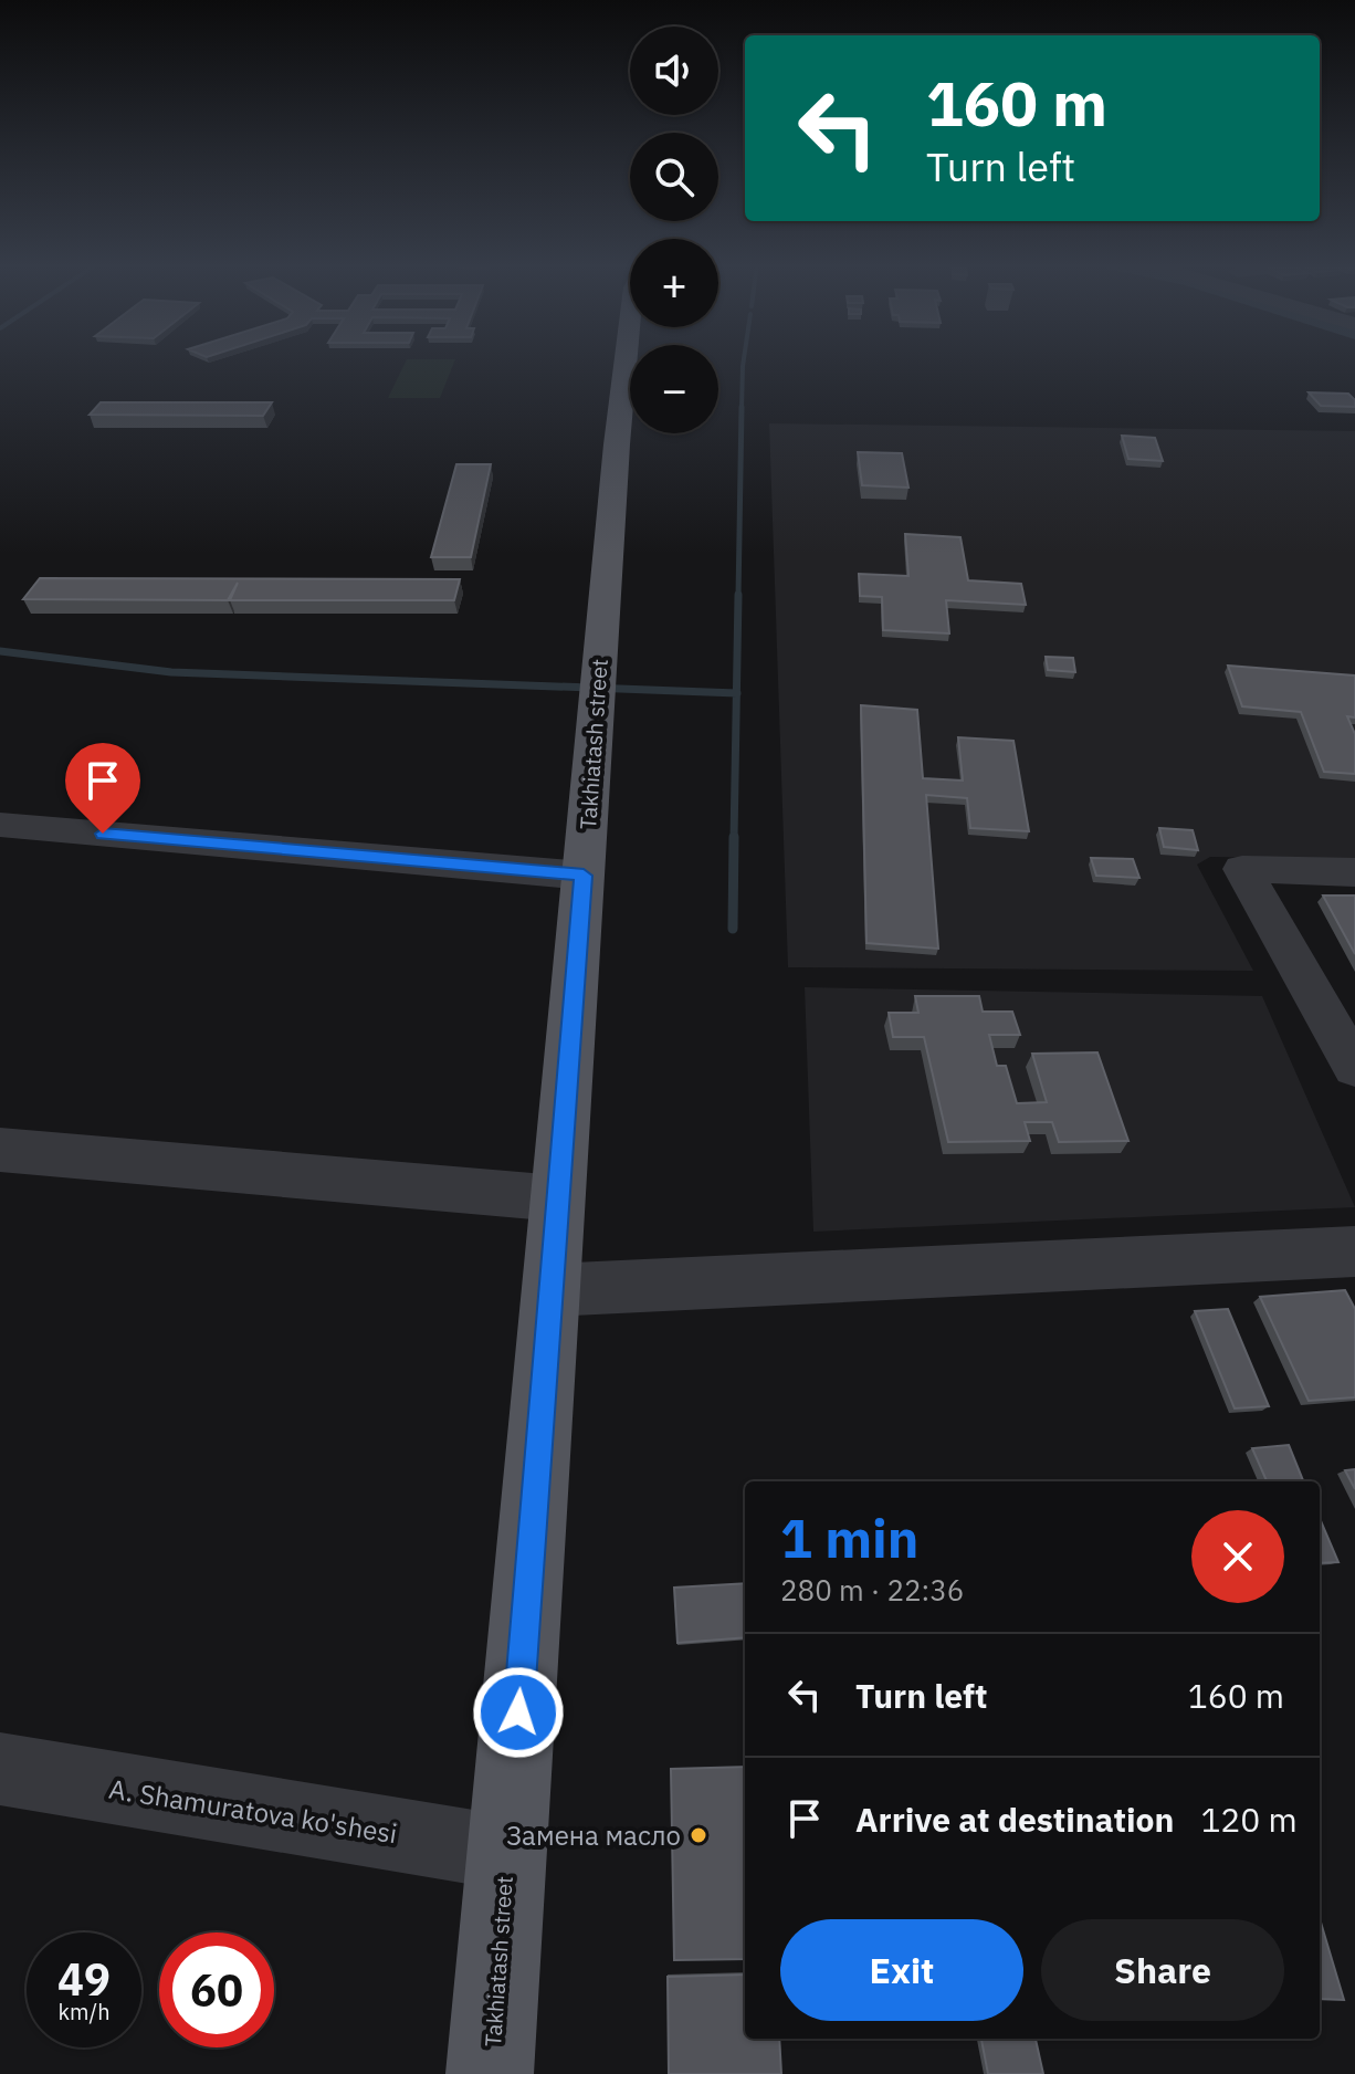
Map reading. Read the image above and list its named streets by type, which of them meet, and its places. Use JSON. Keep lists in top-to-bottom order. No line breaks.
{"streets":{"main road":["Takhiatash street"],"street":["A. Shamuratova ko'shesi"]},"crossings":[["Takhiatash street","A. Shamuratova ko'shesi"]],"places":["Замена масло"],"page":{"map_buttons":["+","−"],"turn":["160 m","Turn left"],"heading":["1 min","280 m · 22:36"],"list":[{"name":"Turn left","value":"160 m"},{"name":"Arrive at destination","value":"120 m"}],"buttons":["Exit","Share"],"speed":"49 km/h","limit":"60"}}
